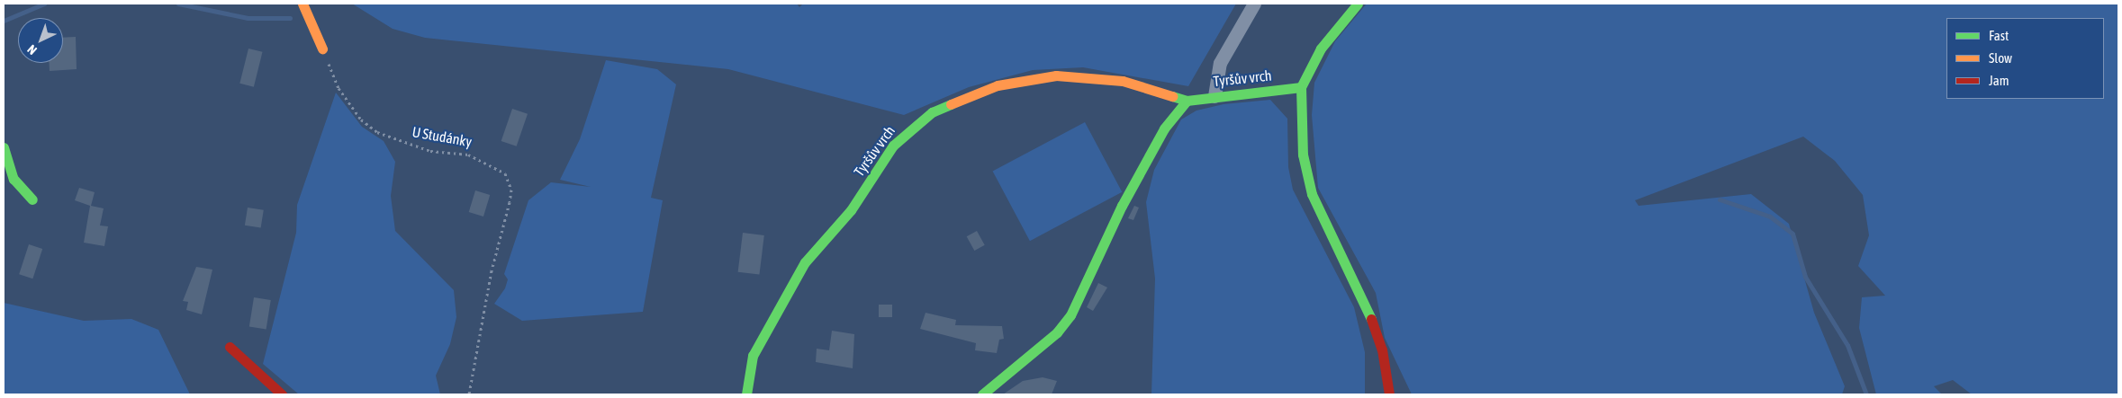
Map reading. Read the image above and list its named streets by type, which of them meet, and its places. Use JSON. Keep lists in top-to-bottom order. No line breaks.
{"streets":{"street":["Tyršův vrch"],"path":["U Studánky"]},"legend":["Fast","Slow","Jam"],"north":"bottom left"}
